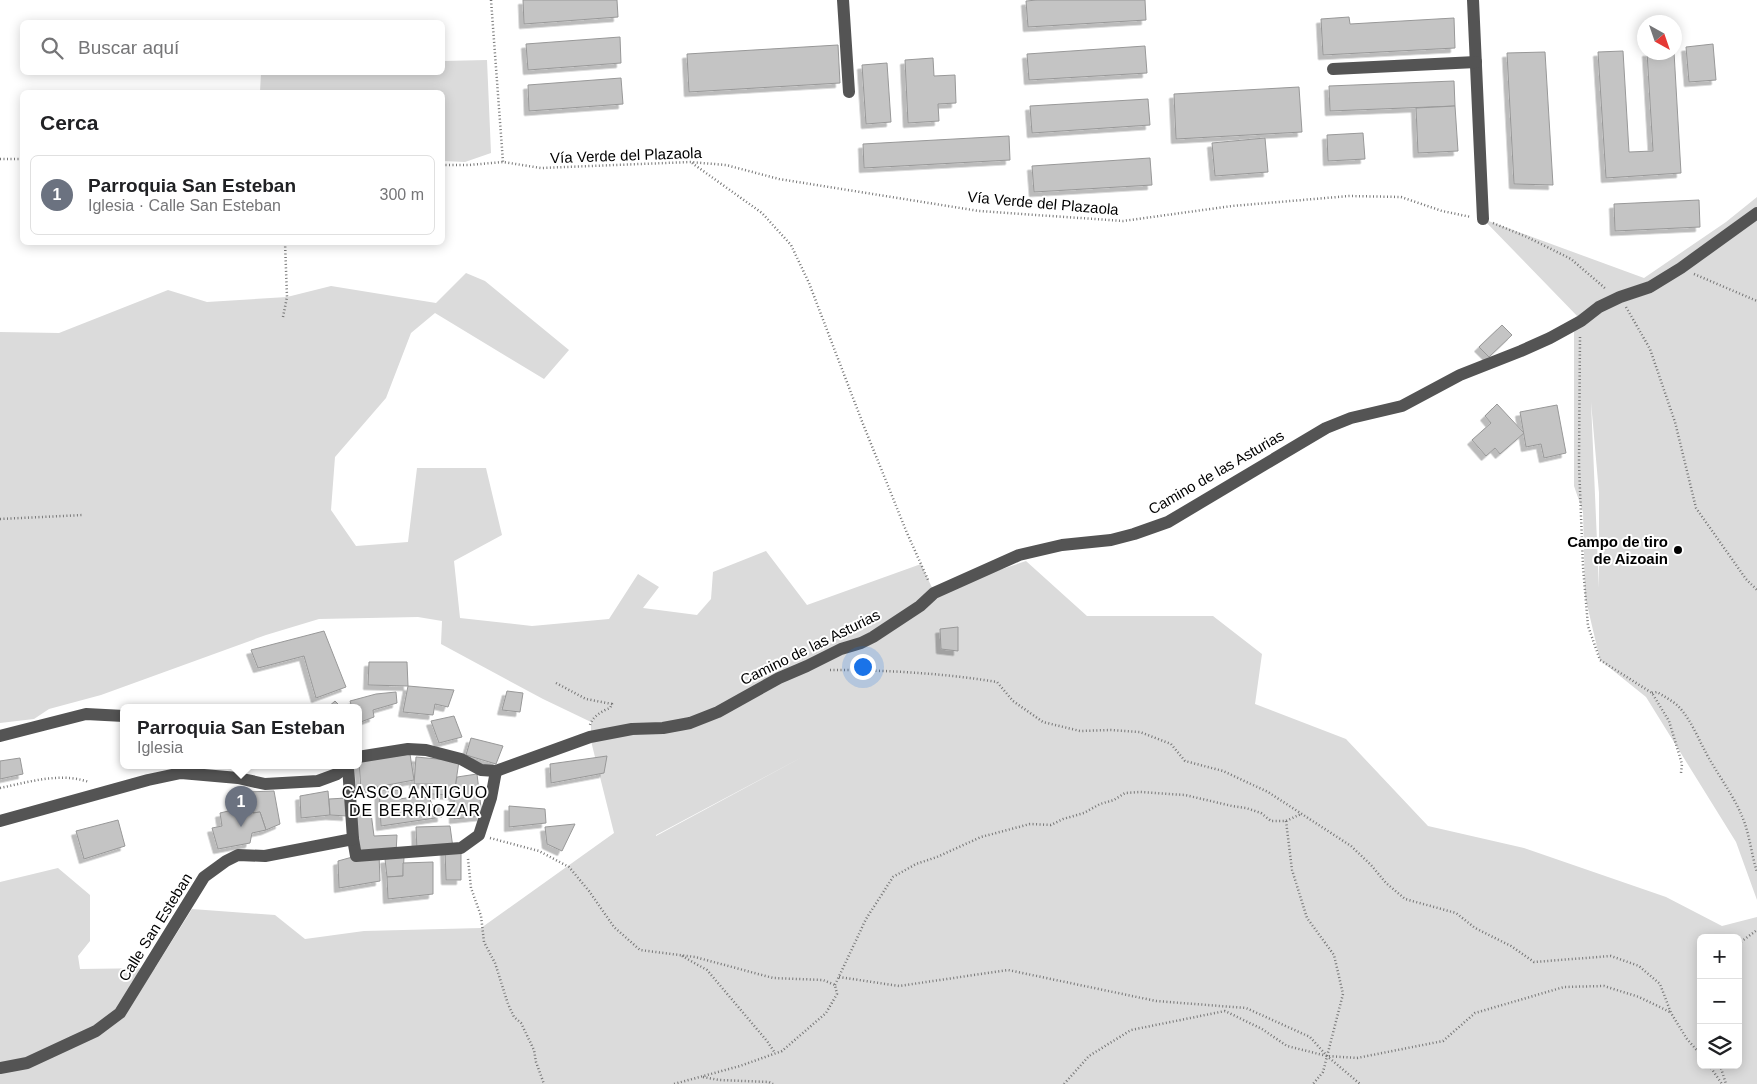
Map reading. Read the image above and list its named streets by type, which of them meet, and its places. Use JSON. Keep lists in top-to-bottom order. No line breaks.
{"streets":{"street":["Camino de las Asturias","Calle San Esteban"],"path":["Vía Verde del Plazaola"]},"crossings":[["Vía Verde del Plazaola","Camino de las Asturias"]],"districts":["CASCO ANTIGUO DE BERRIOZAR"],"places":["Campo de tiro de Aizoain"],"north":"bottom right","page":{"search":"Buscar aquí","heading":"Cerca","list":[{"mark":"1","name":"Parroquia San Esteban","note":"Iglesia · Calle San Esteban","value":"300 m"}],"popup":["Parroquia San Esteban","Iglesia"],"pins":"1","map_buttons":["+","−"]}}
